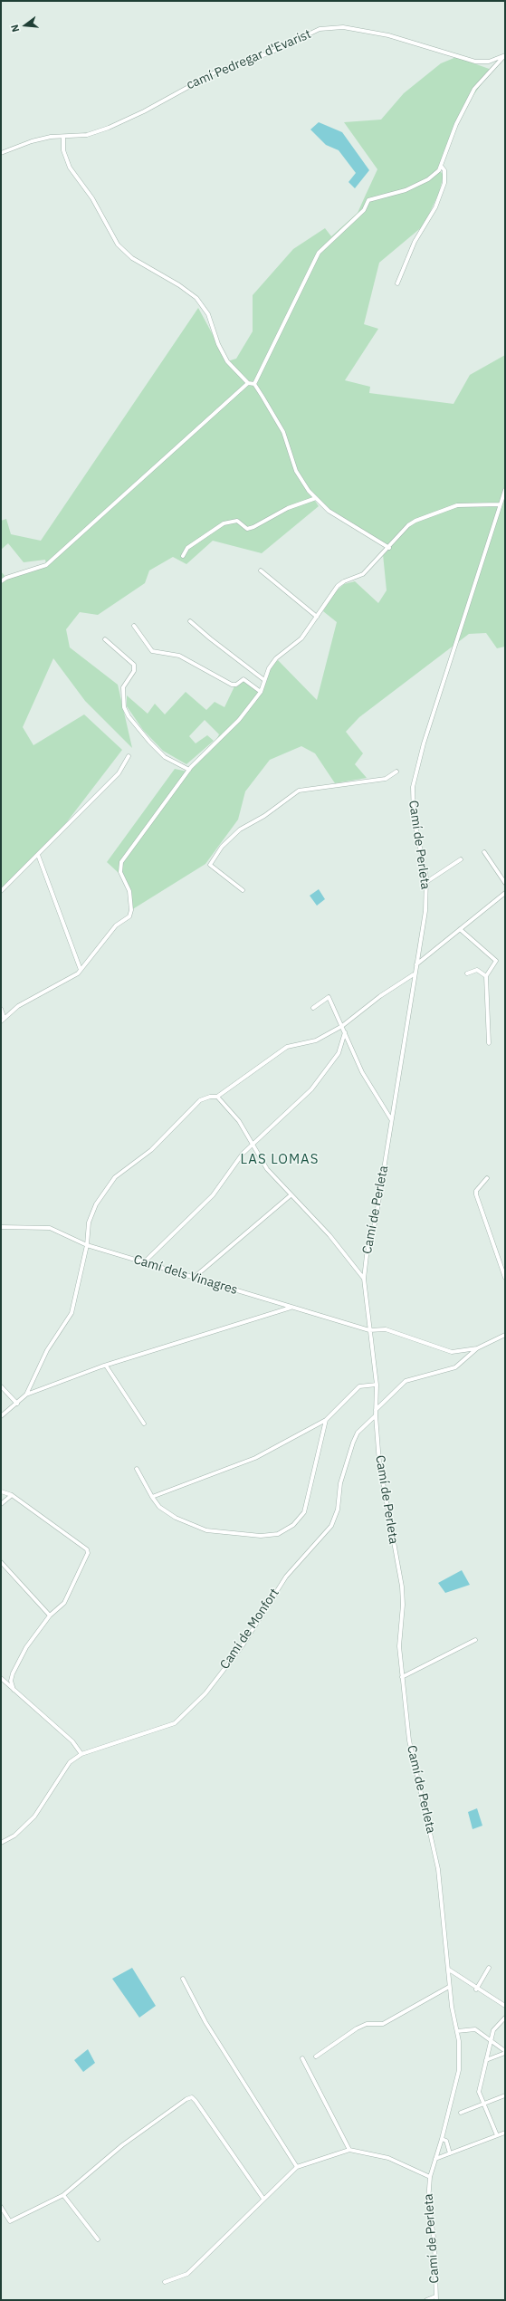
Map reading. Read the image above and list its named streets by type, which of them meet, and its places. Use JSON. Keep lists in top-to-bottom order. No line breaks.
{"streets":{"street":["camí Pedregar d'Evarist","Camí de Perleta","Camí dels Vinagres","Camí de Monfort"]},"crossings":[["Camí de Perleta","Camí dels Vinagres"],["Camí de Perleta","Camí de Monfort"]],"districts":["LAS LOMAS"],"north":"left"}
